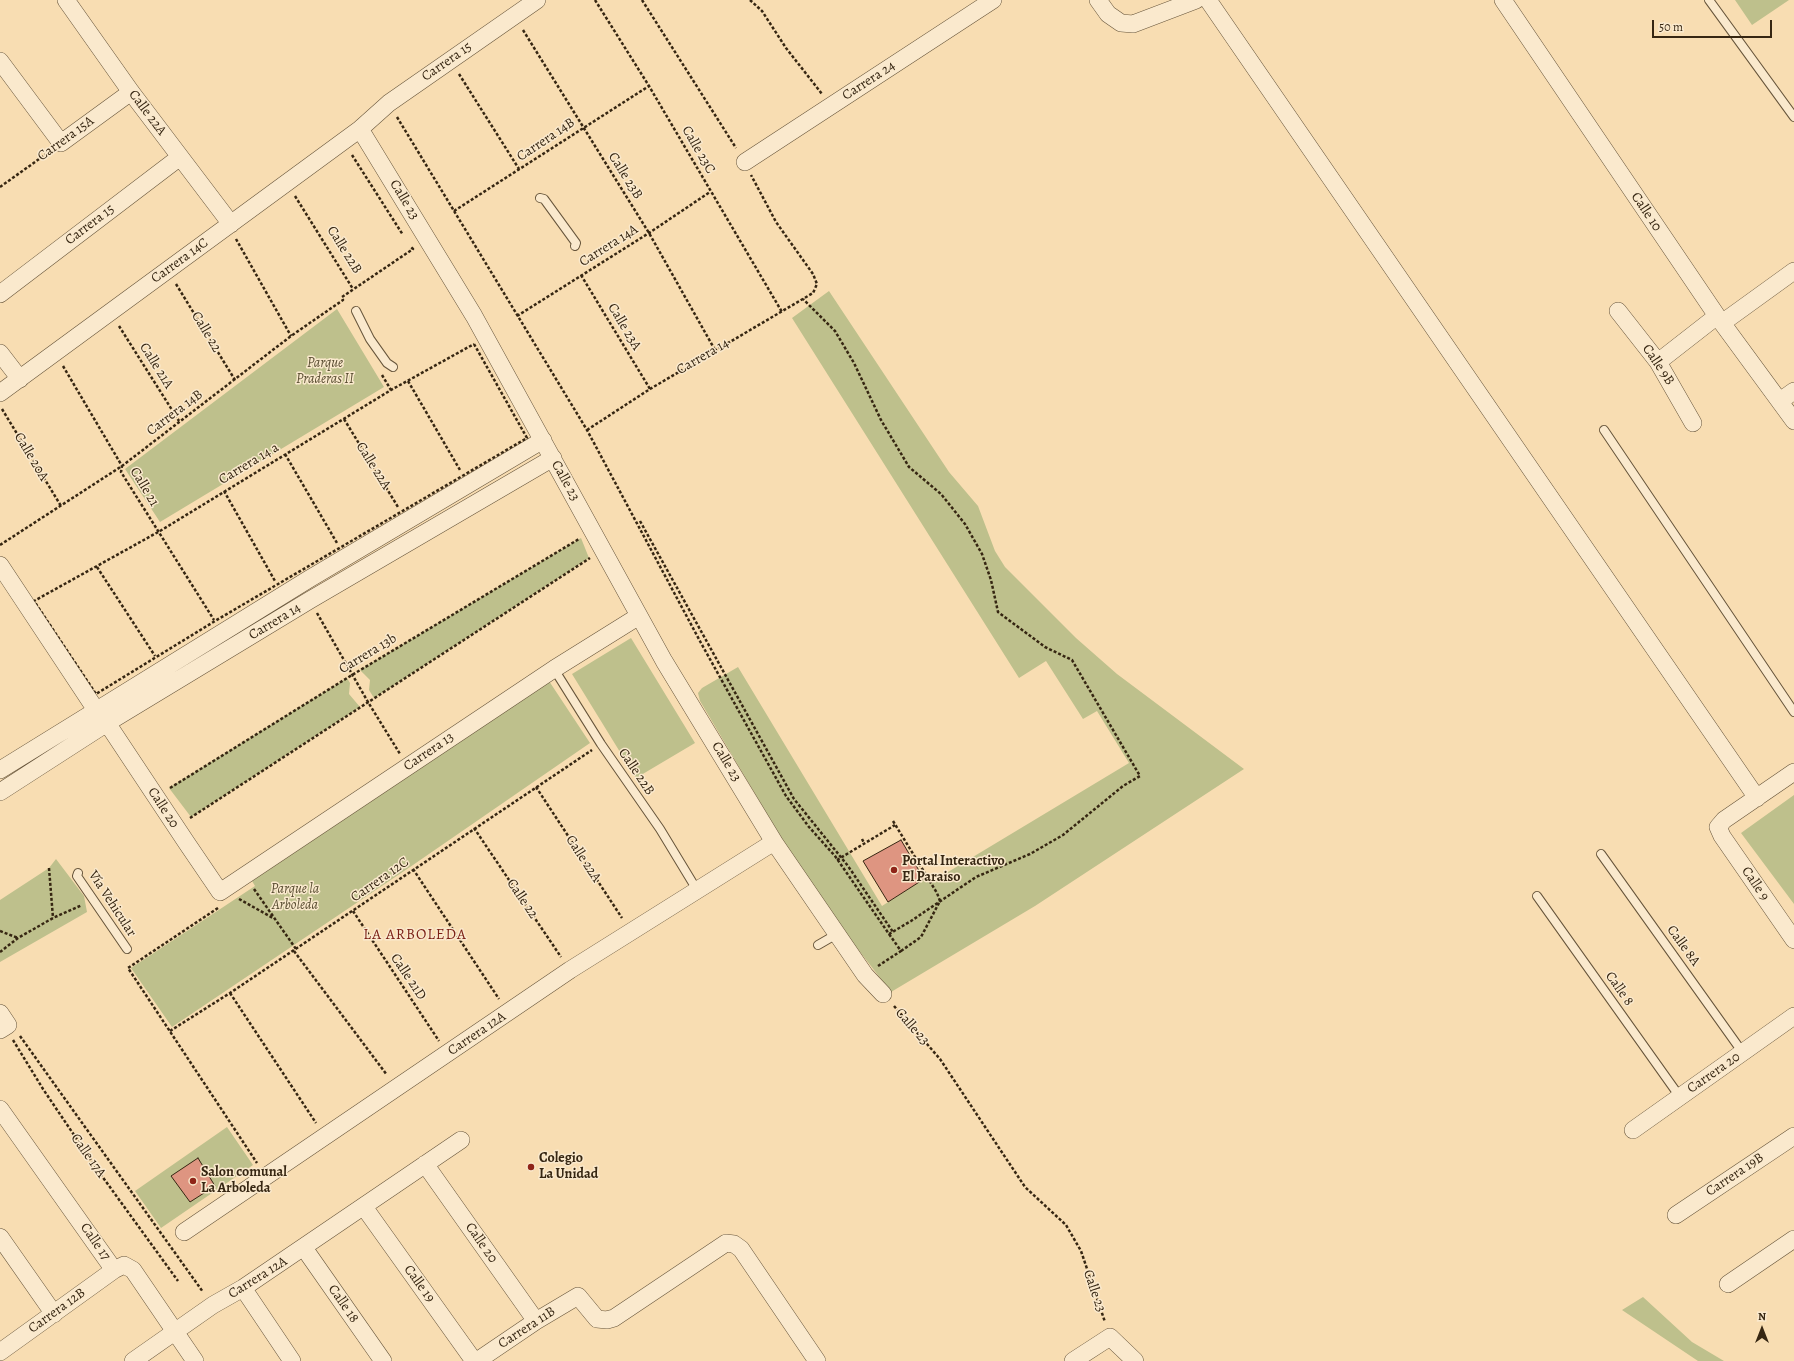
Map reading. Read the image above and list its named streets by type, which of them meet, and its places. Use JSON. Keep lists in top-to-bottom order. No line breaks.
{"streets":{"street":["Carrera 15","Carrera 24","Calle 22A","Carrera 15A","Calle 23","Calle 10","Carrera 14C","Carrera 14","Calle 9B","Carrera 13","Calle 20","Calle 9","Carrera 12A","Carrera 20","Carrera 19B","Calle 17","Calle 19","Calle 18","Carrera 12B","Carrera 11B"],"lane":["Calle 22B","Vía Vehicular","Calle 8A","Calle 8"],"path":["Carrera 14B","Calle 23C","Calle 23B","Carrera 14A","Calle 23A","Calle 22","Calle 21A","Calle 20A","Carrera 14 a","Calle 21","Carrera 13b","Carrera 12C","Calle 21D","Calle 17A"]},"crossings":[["Carrera 15","Calle 22A"],["Carrera 15","Calle 23B"],["Carrera 15","Calle 23"],["Carrera 15","Carrera 14C"],["Carrera 24","Carrera 14"],["Calle 22A","Carrera 15A"],["Calle 22A","Carrera 14C"],["Calle 22A","Carrera 14 a"],["Calle 22A","Carrera 12C"],["Calle 22A","Carrera 12A"],["Carrera 14B","Calle 23C"],["Carrera 14B","Calle 23B"],["Carrera 14B","Calle 22B"],["Carrera 14B","Calle 22"],["Carrera 14B","Calle 21A"],["Carrera 14B","Calle 20A"],["Carrera 14B","Calle 21"],["Calle 23C","Carrera 14A"],["Calle 23C","Carrera 14"],["Calle 23B","Carrera 14A"],["Calle 23B","Carrera 14"],["Calle 23","Carrera 14C"],["Calle 23","Carrera 14"],["Calle 23","Carrera 13b"],["Calle 23","Carrera 13"],["Calle 23","Carrera 12A"],["Carrera 14A","Calle 23A"],["Calle 22B","Carrera 14C"],["Calle 22B","Carrera 13"],["Calle 22B","Carrera 12C"],["Calle 22B","Carrera 12A"],["Calle 23A","Carrera 14"],["Calle 22","Carrera 12C"],["Calle 22","Carrera 12A"],["Carrera 14","Calle 20"],["Carrera 14 a","Calle 21"],["Carrera 13b","Calle 20"],["Carrera 13","Calle 20"],["Calle 20","Carrera 12A"],["Calle 20","Carrera 11B"],["Carrera 12C","Calle 21D"],["Calle 8A","Carrera 20"],["Calle 21D","Carrera 12A"],["Calle 8","Carrera 20"],["Carrera 12A","Calle 17A"],["Carrera 12A","Calle 17"],["Carrera 12A","Calle 19"],["Carrera 12A","Calle 18"],["Calle 17","Carrera 12B"],["Calle 19","Carrera 11B"]],"districts":["LA ARBOLEDA"],"parks":["Parque Praderas II","Parque la Arboleda"],"places":["Portal Interactivo El Paraiso","Colegio La Unidad","Salon comunal La Arboleda"],"scale_bar":"50 m","north":"top"}
